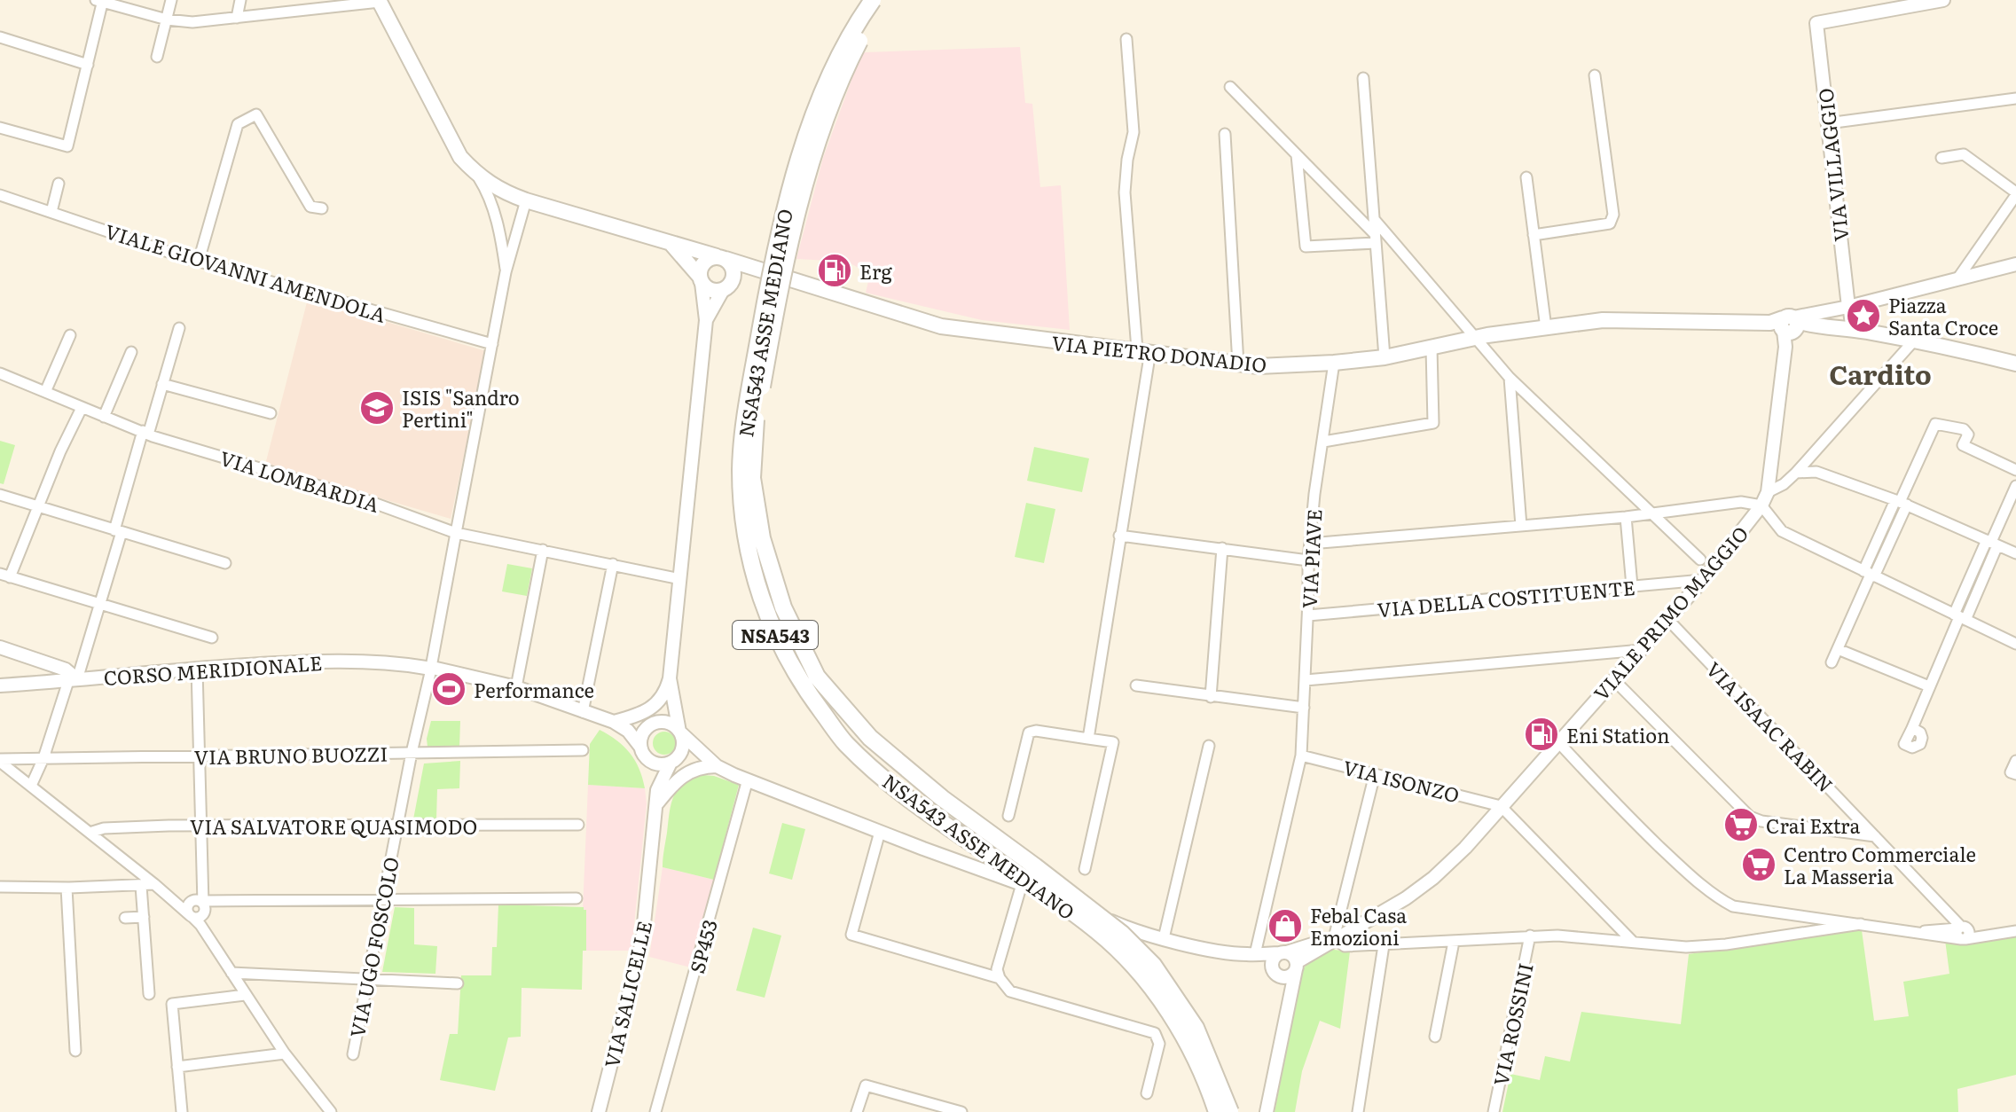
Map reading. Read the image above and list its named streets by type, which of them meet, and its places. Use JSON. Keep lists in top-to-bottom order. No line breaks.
{"streets":{"highway":["NSA543 ASSE MEDIANO","NSA543"],"main road":["VIA PIETRO DONADIO"],"street":["VIA VILLAGGIO","VIALE GIOVANNI AMENDOLA","VIA LOMBARDIA","VIA PIAVE","VIA DELLA COSTITUENTE","VIALE PRIMO MAGGIO","CORSO MERIDIONALE","VIA ISAAC RABIN","VIA BRUNO BUOZZI","VIA ISONZO","VIA SALVATORE QUASIMODO","SP453","VIA UGO FOSCOLO","VIA SALICELLE","VIA ROSSINI"]},"crossings":[["VIA PIETRO DONADIO","VIA PIAVE"],["VIA PIETRO DONADIO","VIALE PRIMO MAGGIO"],["VIA PIAVE","VIA DELLA COSTITUENTE"],["VIA PIAVE","VIA ISONZO"],["VIA DELLA COSTITUENTE","VIALE PRIMO MAGGIO"],["VIALE PRIMO MAGGIO","VIA ISAAC RABIN"],["VIALE PRIMO MAGGIO","VIA ISONZO"],["CORSO MERIDIONALE","VIA UGO FOSCOLO"],["VIA BRUNO BUOZZI","VIA UGO FOSCOLO"],["VIA SALVATORE QUASIMODO","VIA UGO FOSCOLO"]],"districts":["Cardito"],"places":{"fuel station":["Erg","Eni Station"],"place":["Piazza Santa Croce"],"school or university":["ISIS \"Sandro Pertini\""],"sports":["Performance"],"supermarket":["Crai Extra","Centro Commerciale La Masseria"],"shop":["Febal Casa Emozioni"]}}
